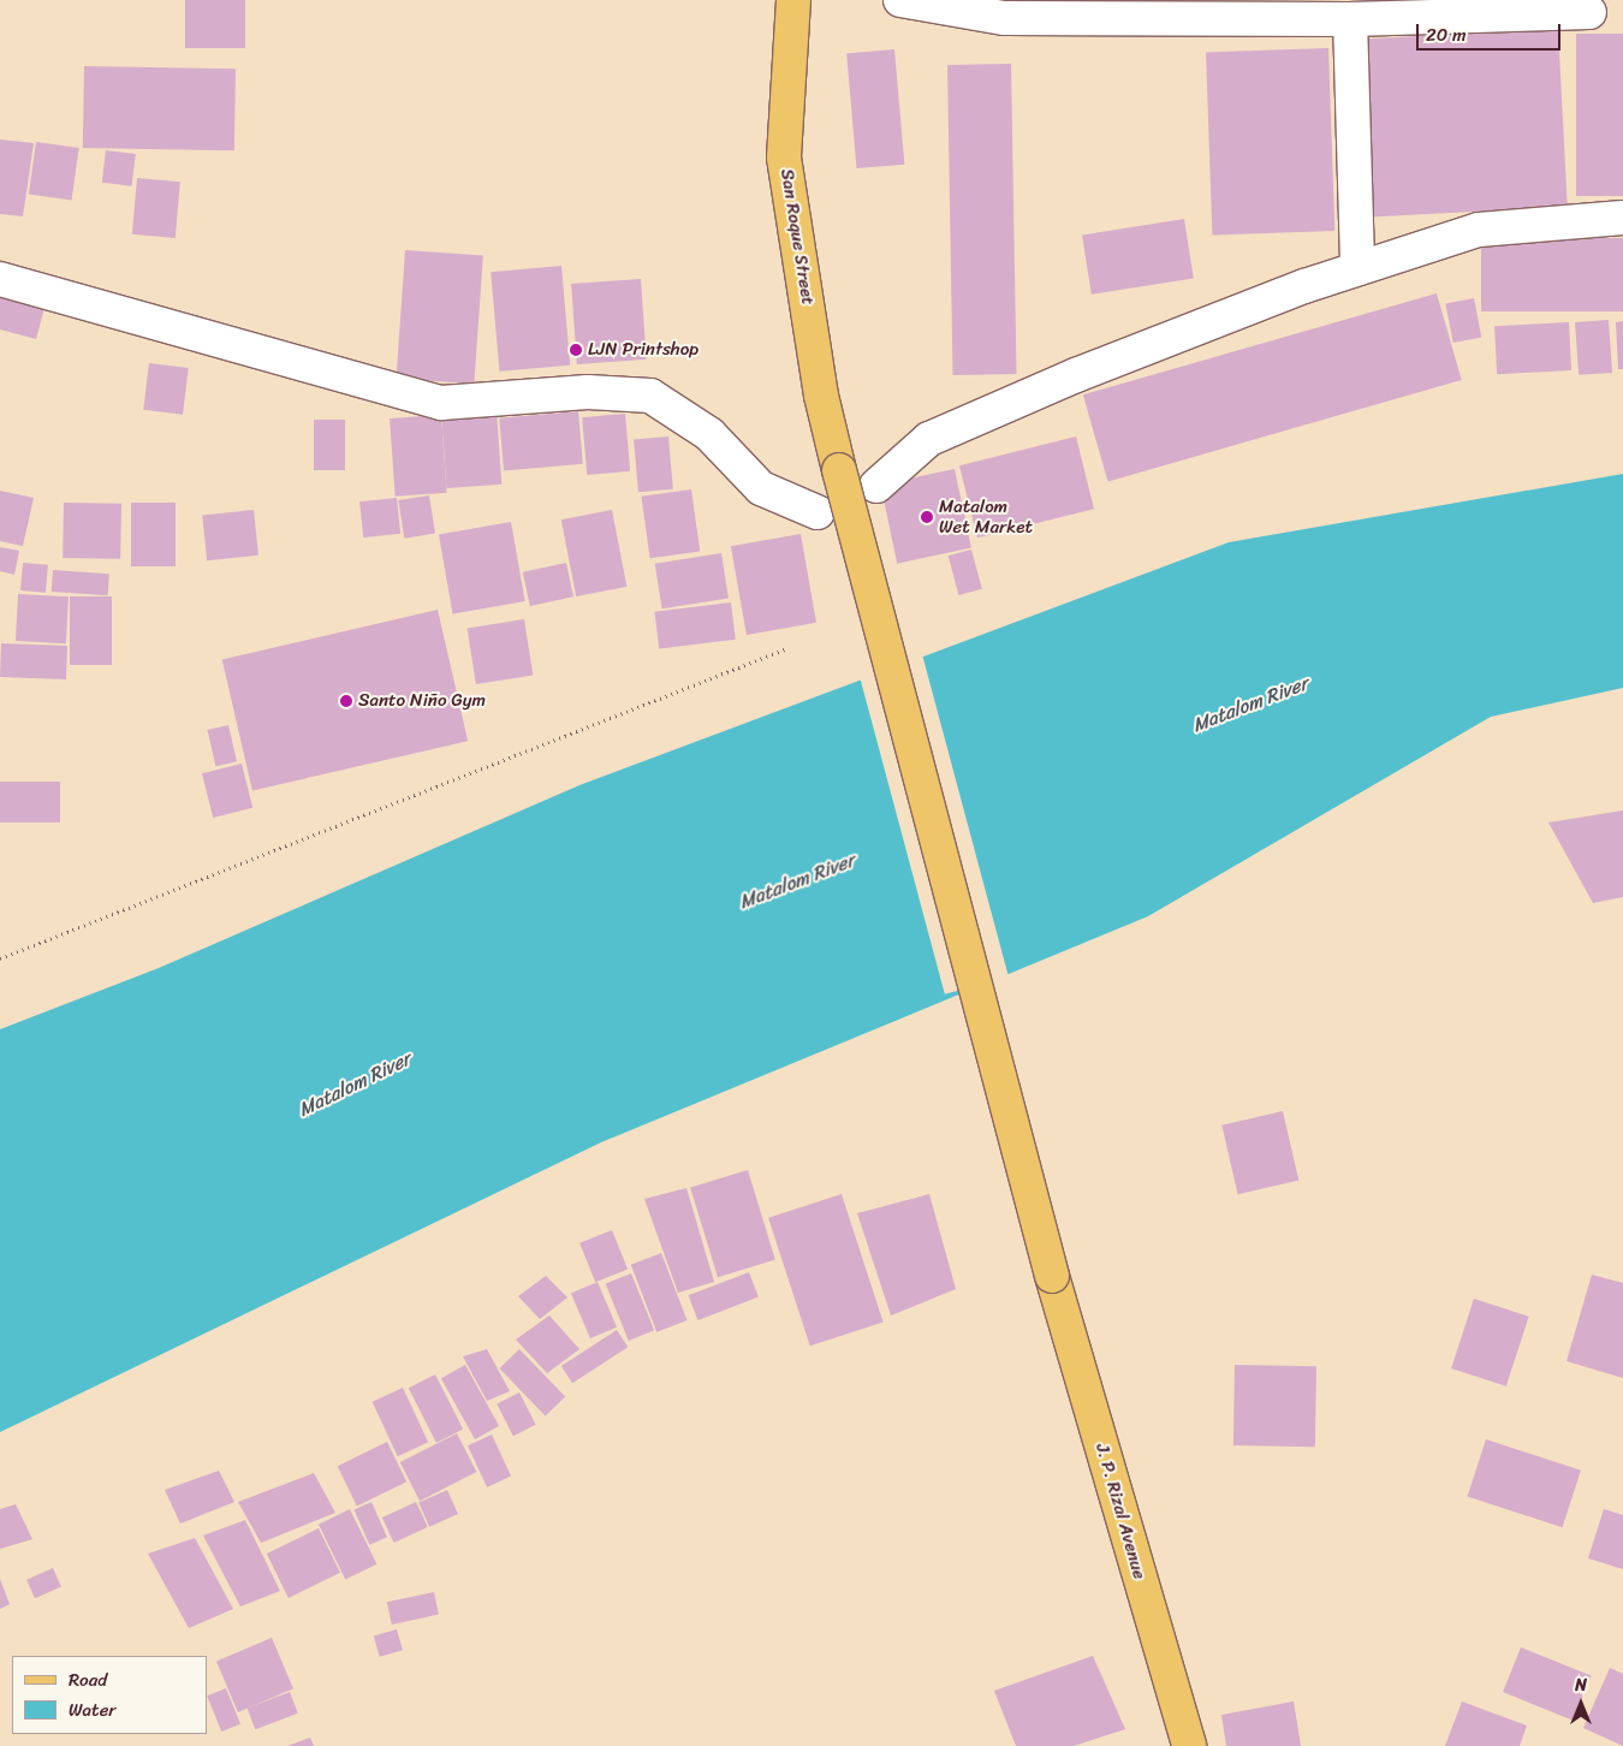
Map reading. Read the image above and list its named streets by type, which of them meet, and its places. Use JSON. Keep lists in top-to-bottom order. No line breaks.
{"streets":{"main road":["San Roque Street","J. P. Rizal Avenue"]},"crossings":[["San Roque Street","J. P. Rizal Avenue"]],"water":["Matalom River"],"places":["LJN Printshop","Matalom Wet Market","Santo Niño Gym"],"legend":["Road","Water"],"scale_bar":"20 m","north":"top"}
